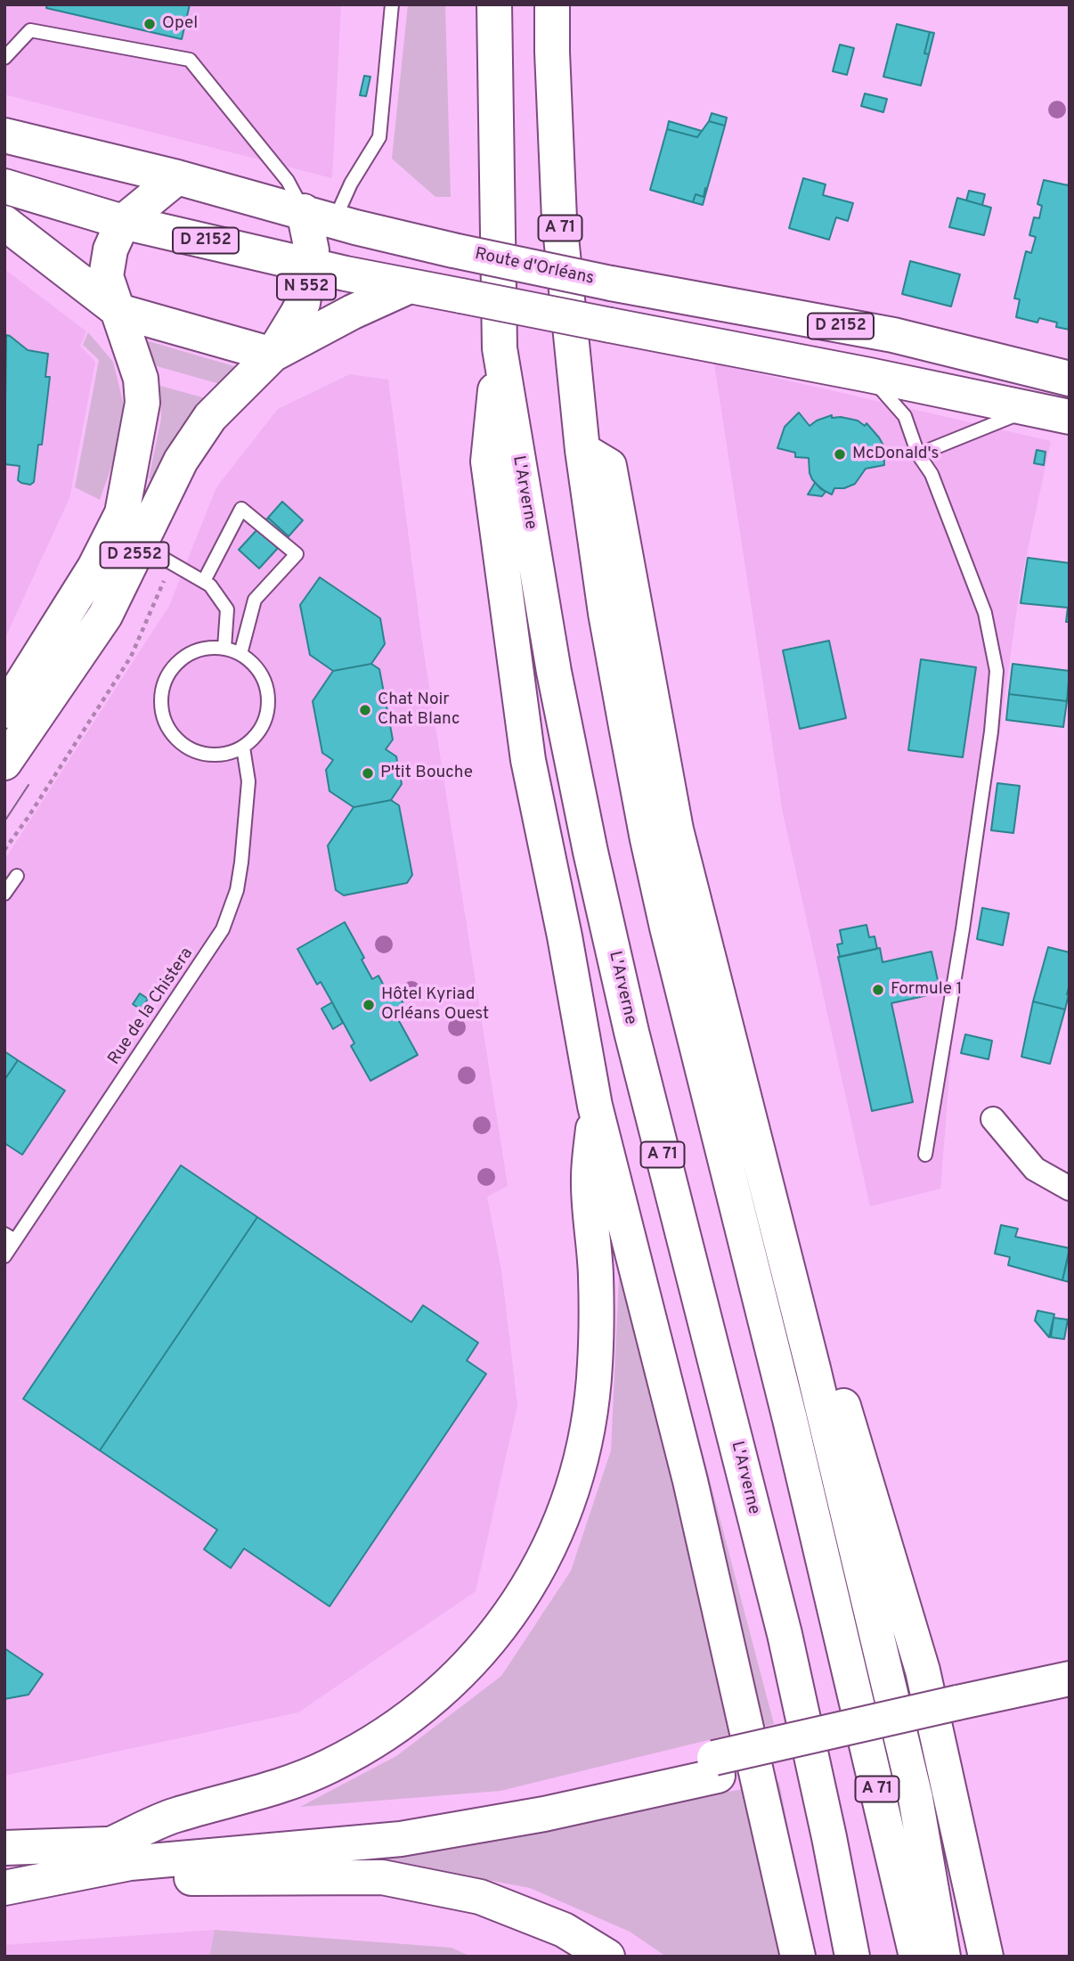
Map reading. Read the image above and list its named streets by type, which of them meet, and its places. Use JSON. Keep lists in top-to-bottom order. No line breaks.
{"streets":{"main road":["A 71","D 2152","Route d'Orléans","N 552","L'Arverne","D 2552"],"lane":["Rue de la Chistera"]},"crossings":[["D 2152","N 552"],["Route d'Orléans","N 552"],["N 552","D 2552"]],"places":["Opel","McDonald's","Chat Noir Chat Blanc","P'tit Bouche","Formule 1","Hôtel Kyriad Orléans Ouest"]}
